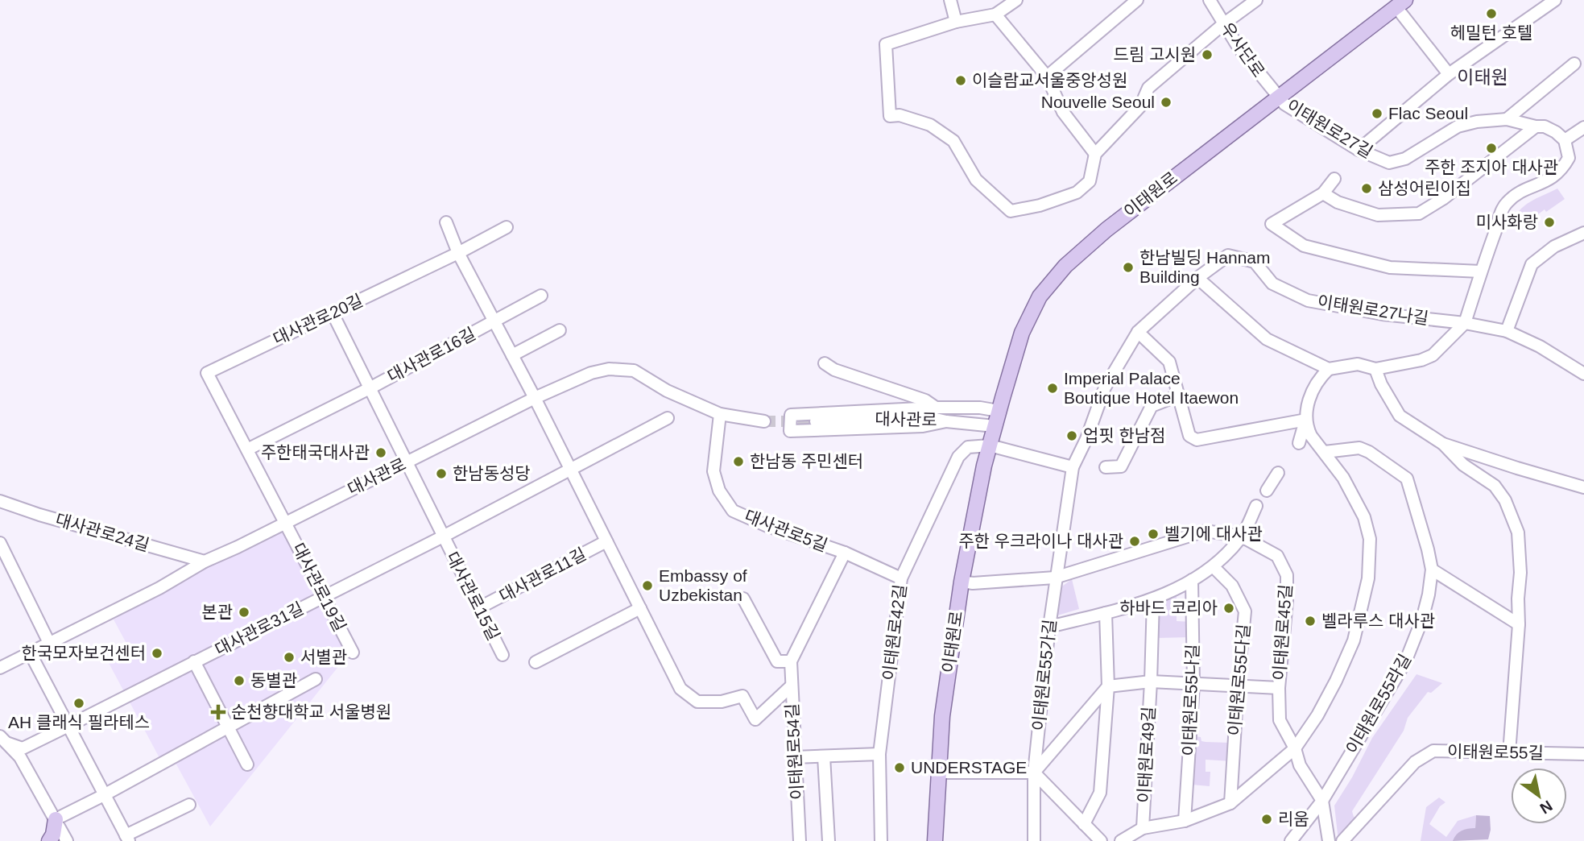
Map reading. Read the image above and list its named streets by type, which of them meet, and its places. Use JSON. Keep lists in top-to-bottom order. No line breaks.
{"streets":{"main road":["이태원로"],"street":["우사단로","이태원로27길","이태원로27나길","대사관로20길","대사관로16길","대사관로","대사관로5길","대사관로24길","대사관로11길","대사관로19길","대사관로15길","대사관로31길","이태원로42길","이태원로45길","이태원로55가길","이태원로55다길","이태원로55나길","이태원로55라길","이태원로54길","이태원로55길","이태원로49길"]},"crossings":[["우사단로","이태원로27길"],["우사단로","이태원로"],["이태원로27길","이태원로"],["이태원로","대사관로"],["이태원로","이태원로42길"],["이태원로","이태원로45길"],["대사관로20길","대사관로16길"],["대사관로20길","대사관로"],["대사관로20길","대사관로11길"],["대사관로20길","대사관로19길"],["대사관로16길","대사관로"],["대사관로16길","대사관로11길"],["대사관로16길","대사관로15길"],["대사관로","대사관로5길"],["대사관로","대사관로24길"],["대사관로","대사관로11길"],["대사관로","대사관로19길"],["대사관로","대사관로15길"],["대사관로5길","이태원로42길"],["대사관로5길","이태원로54길"],["대사관로11길","대사관로15길"],["대사관로11길","이태원로54길"],["대사관로19길","대사관로15길"],["대사관로19길","대사관로31길"],["대사관로15길","대사관로31길"],["이태원로45길","이태원로55가길"],["이태원로45길","이태원로49길"],["이태원로55다길","이태원로49길"],["이태원로55나길","이태원로49길"]],"districts":["이태원"],"places":{"other":["헤밀턴 호텔","드림 고시원","이슬람교서울중앙성원","Nouvelle Seoul","Flac Seoul","주한 조지아 대사관","삼성어린이집","미사화랑","한남빌딩 Hannam Building","Imperial Palace Boutique Hotel Itaewon","업핏 한남점","주한태국대사관","한남동 주민센터","한남동성당","벨기에 대사관","주한 우크라이나 대사관","Embassy of Uzbekistan","하바드 코리아","본관","벨라루스 대사관","한국모자보건센터","서별관","동별관","AH 클래식 필라테스","UNDERSTAGE","리움"],"health":["순천향대학교 서울병원"]},"north":"bottom right"}
